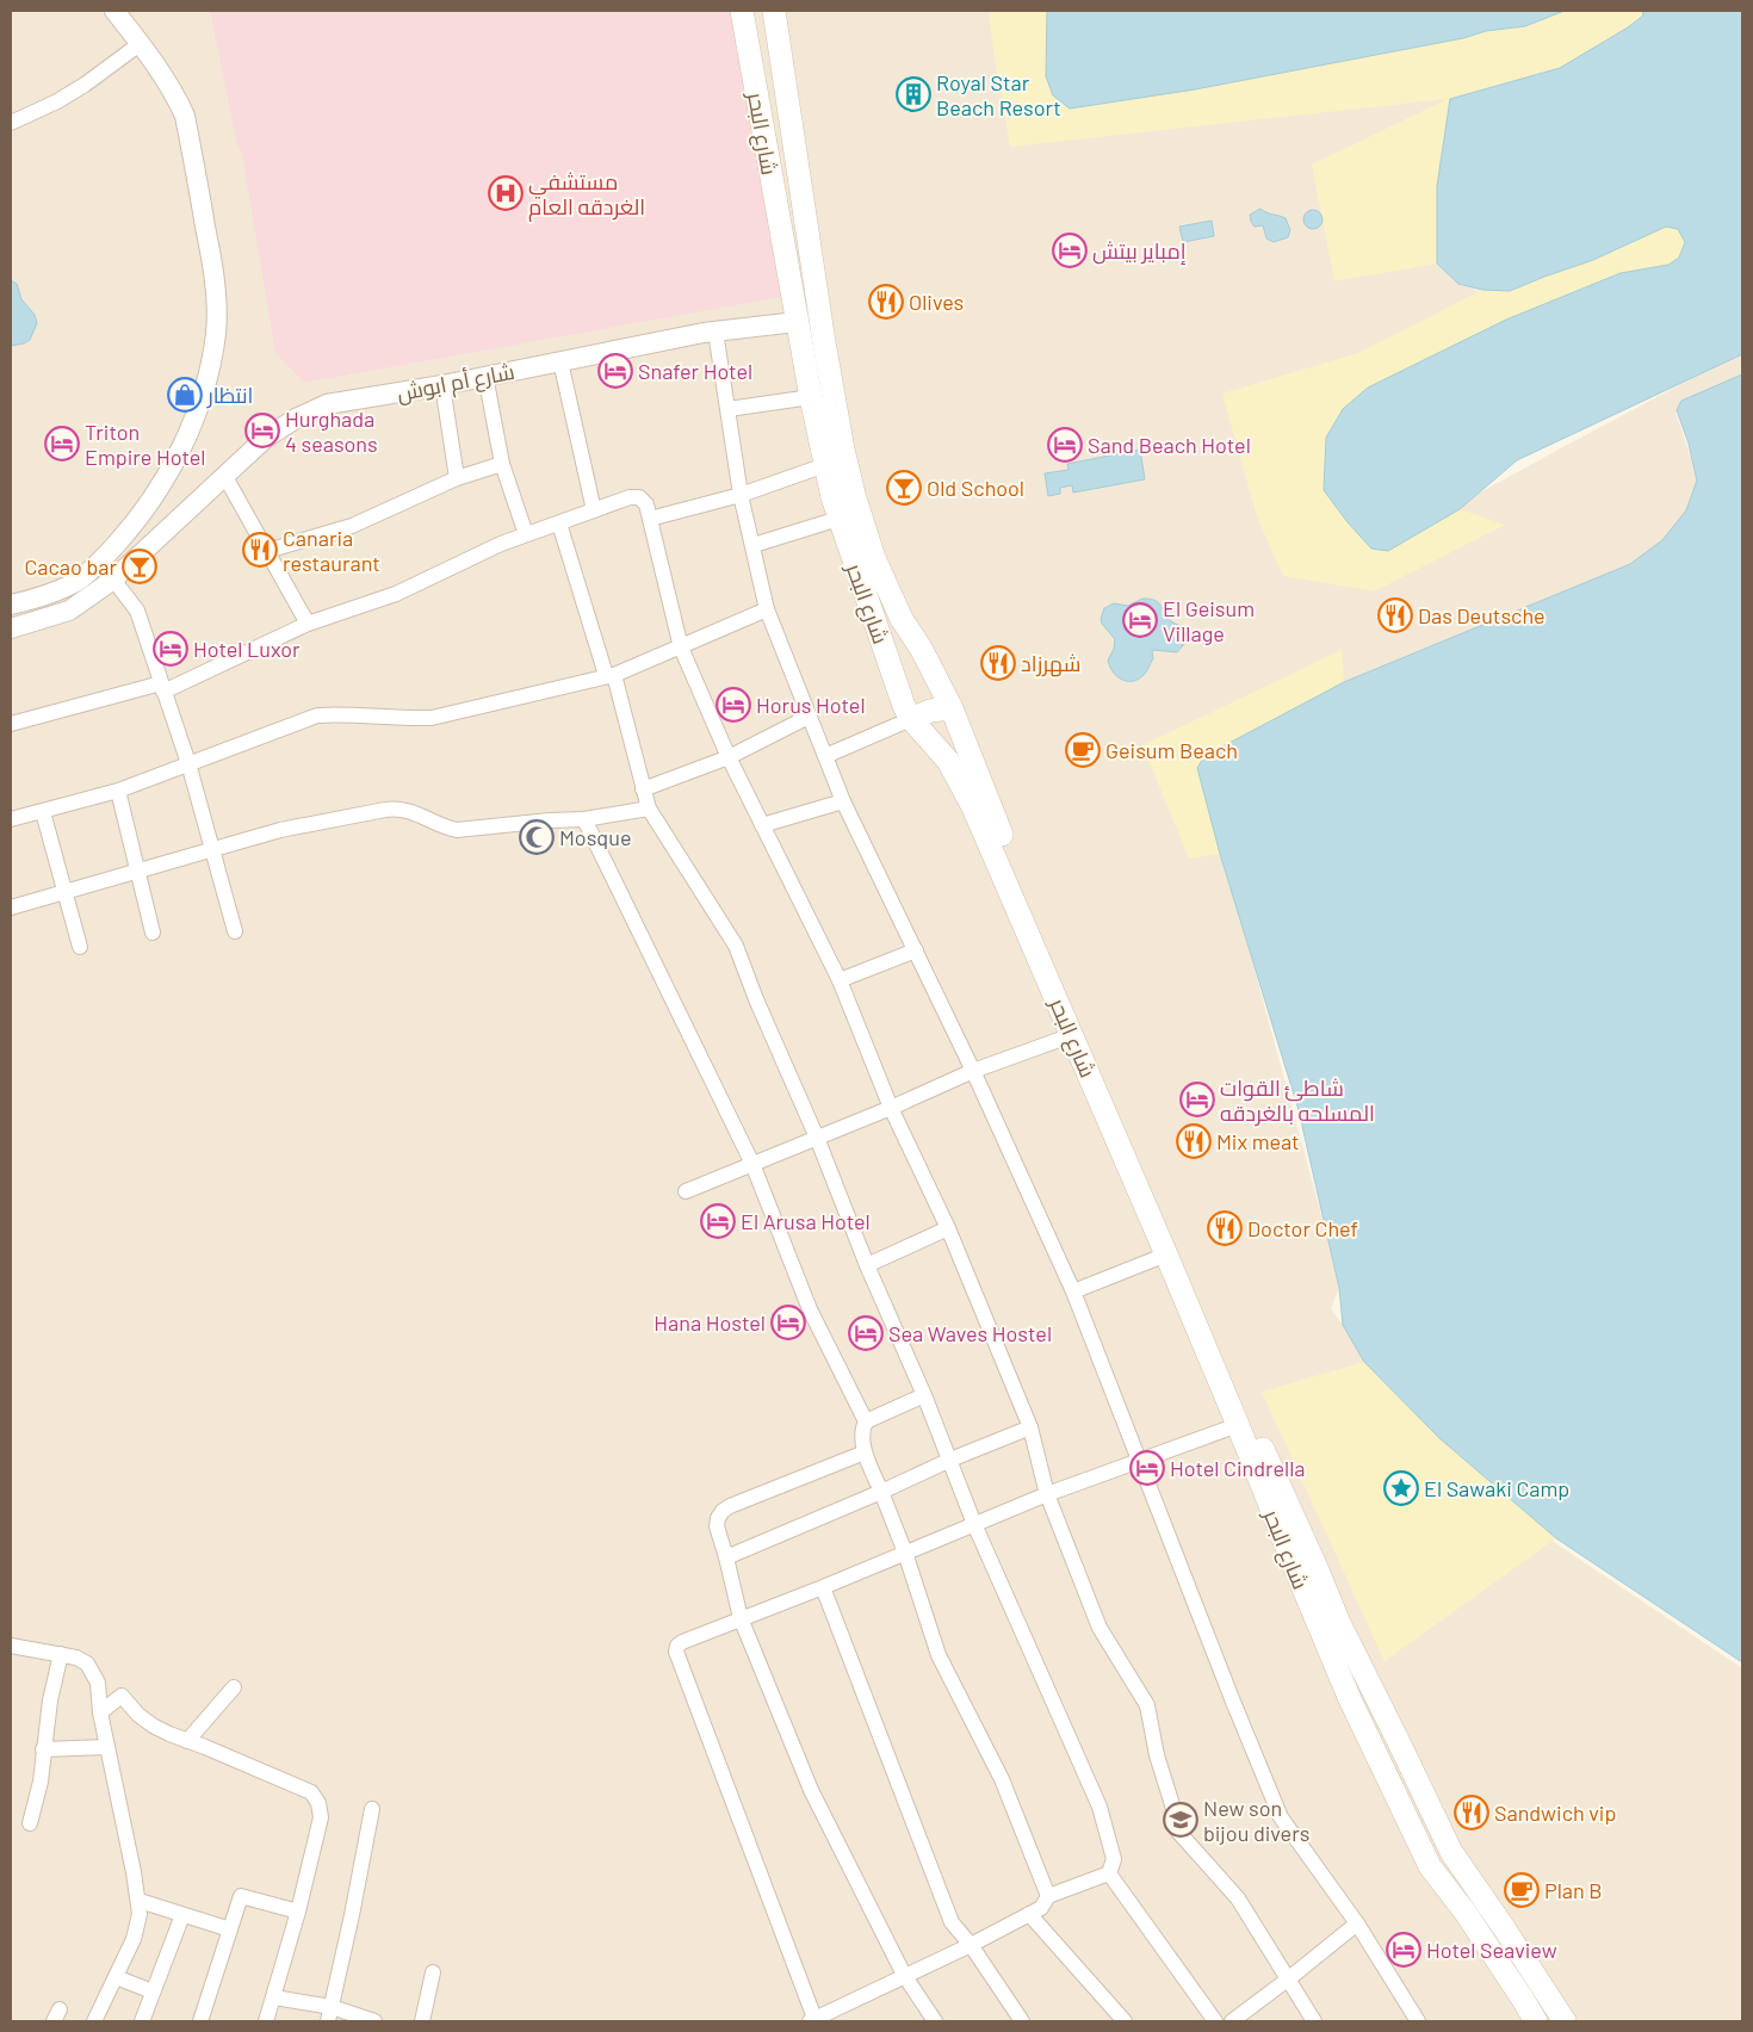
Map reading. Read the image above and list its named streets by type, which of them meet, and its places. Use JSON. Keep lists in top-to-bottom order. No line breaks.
{"streets":{"main road":["شارع البحر"],"street":["شارع أم ابوش"]},"crossings":[["شارع البحر","شارع أم ابوش"]],"places":{"building":["Royal Star Beach Resort"],"hospital":["مستشفي الغردقه العام"],"hotel":["إمباير بيتش","Snafer Hotel","Hurghada 4 seasons","Triton Empire Hotel","Sand Beach Hotel","El Geisum Village","Hotel Luxor","Horus Hotel","شاطئ القوات المسلحه بالغردقه","El Arusa Hotel","Hana Hostel","Sea Waves Hostel","Hotel Cindrella","Hotel Seaview"],"restaurant":["Olives","Canaria restaurant","Das Deutsche","شهرزاد","Mix meat","Doctor Chef","Sandwich vip"],"shop":["انتظار"],"bar":["Old School","Cacao bar"],"cafe":["Geisum Beach","Plan B"],"mosque":["Mosque"],"place":["El Sawaki Camp"],"school or university":["New son bijou divers"]}}
